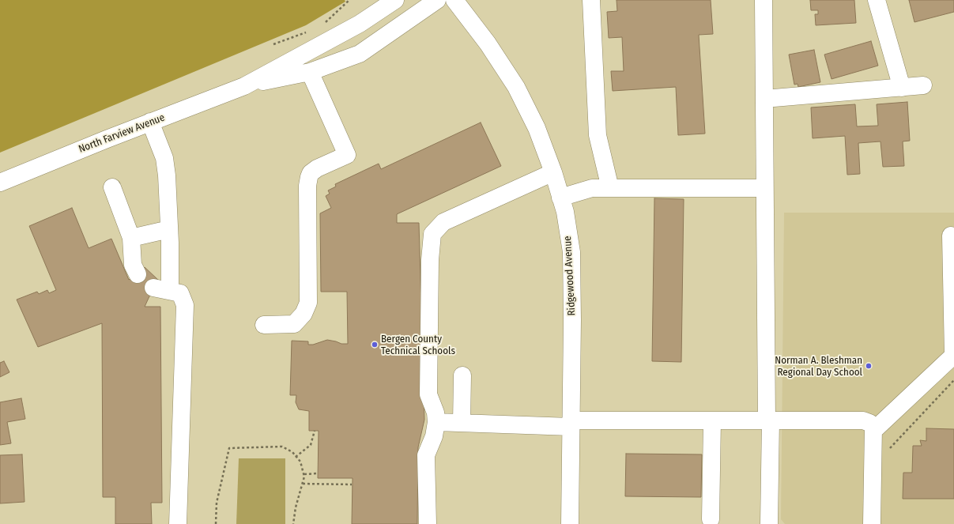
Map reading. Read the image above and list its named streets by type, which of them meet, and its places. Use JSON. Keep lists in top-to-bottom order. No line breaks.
{"streets":{"street":["North Farview Avenue","Ridgewood Avenue"]},"places":["Bergen County Technical Schools","Norman A. Bleshman Regional Day School"]}
